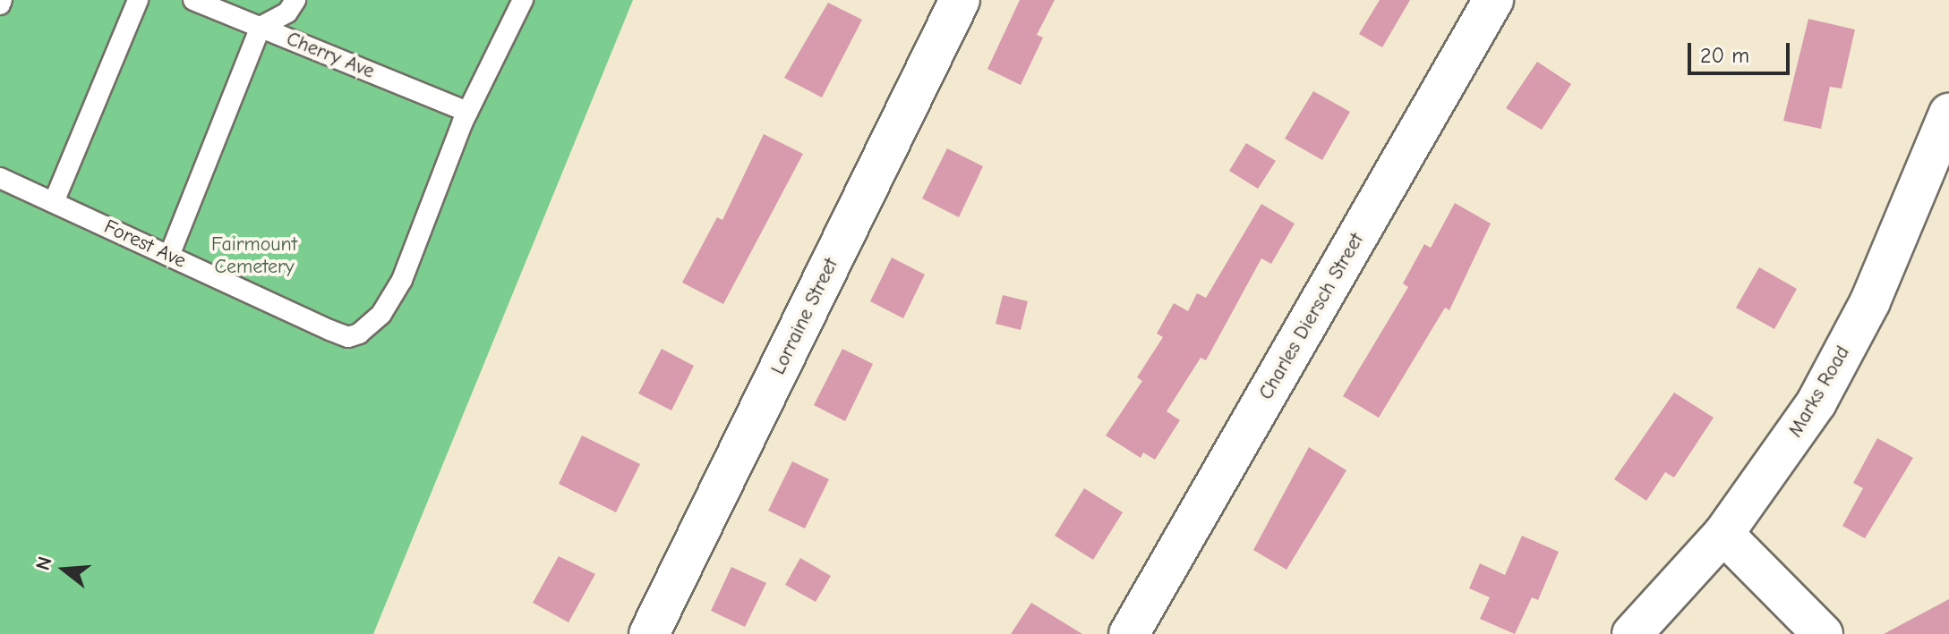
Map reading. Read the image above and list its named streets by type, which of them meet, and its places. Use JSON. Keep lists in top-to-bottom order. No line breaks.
{"streets":{"street":["Lorraine Street","Charles Diersch Street","Marks Road"],"lane":["Cherry Ave","Forest Ave"]},"crossings":[["Cherry Ave","Forest Ave"]],"parks":["Fairmount Cemetery"],"scale_bar":"20 m","north":"left"}
